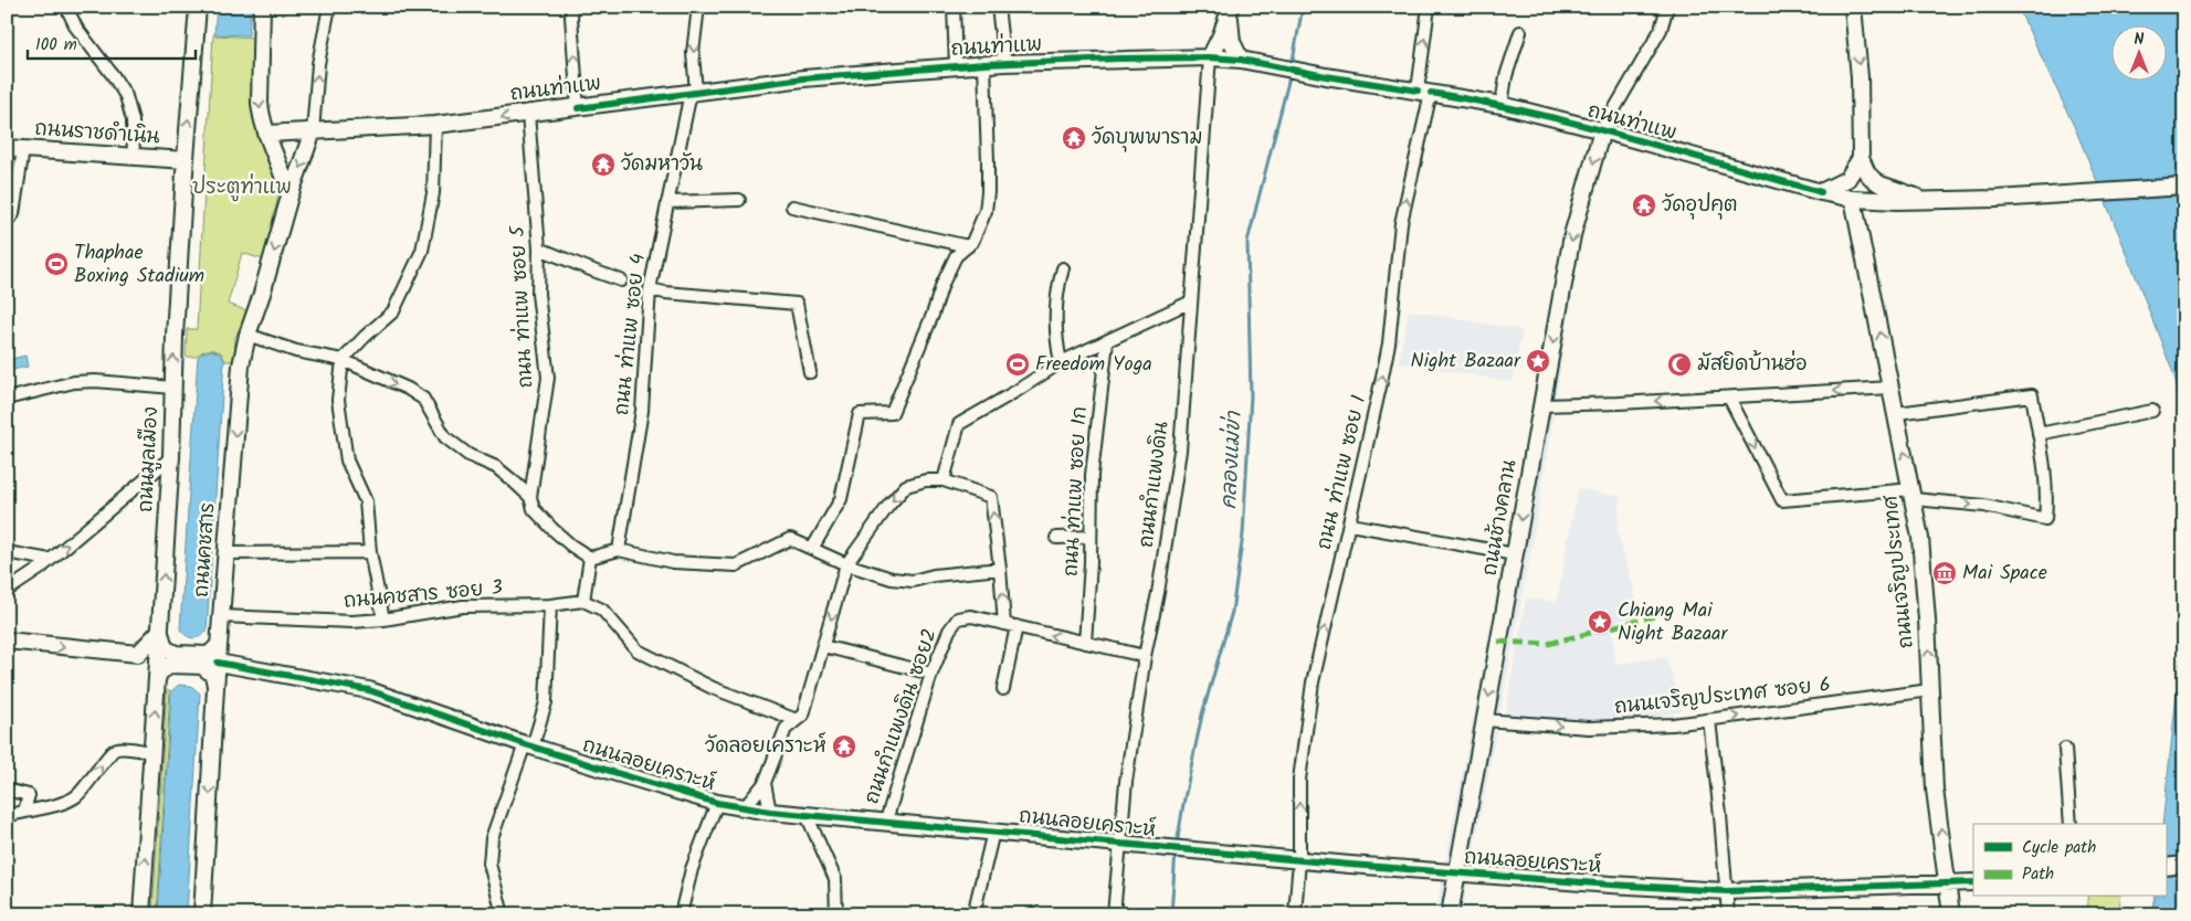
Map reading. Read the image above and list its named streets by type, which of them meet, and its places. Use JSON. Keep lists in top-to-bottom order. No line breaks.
{"streets":{"street":["ถนนท่าแพ","ถนนราชดำเนิน","ถนน ท่าแพ ซอย 5","ถนน ท่าแพ ซอย 4","ถนนมูลเมือง","ถนน ท่าแพ ซอย 1","ถนนกำแพงดิน","ถนน ท่าแพ ซอย 1ก","ถนนช้างคลาน","ถนนคชสาร","ถนนเจริญประเทศ","ถนนคชสาร ซอย 3","ถนนเจริญประเทศ ซอย 6","ถนนกำแพงดิน ซอย2","ถนนลอยเคราะห์"]},"crossings":[["ถนนท่าแพ","ถนน ท่าแพ ซอย 5"],["ถนนท่าแพ","ถนน ท่าแพ ซอย 4"],["ถนนท่าแพ","ถนน ท่าแพ ซอย 1"],["ถนนท่าแพ","ถนนกำแพงดิน"],["ถนนท่าแพ","ถนนช้างคลาน"],["ถนนท่าแพ","ถนนเจริญประเทศ"],["ถนนราชดำเนิน","ถนนมูลเมือง"],["ถนน ท่าแพ ซอย 1","ถนนลอยเคราะห์"],["ถนนกำแพงดิน","ถนนกำแพงดิน ซอย2"],["ถนนกำแพงดิน","ถนนลอยเคราะห์"],["ถนน ท่าแพ ซอย 1ก","ถนนกำแพงดิน ซอย2"],["ถนนช้างคลาน","ถนนเจริญประเทศ ซอย 6"],["ถนนช้างคลาน","ถนนลอยเคราะห์"],["ถนนคชสาร","ถนนคชสาร ซอย 3"],["ถนนคชสาร","ถนนลอยเคราะห์"],["ถนนเจริญประเทศ","ถนนเจริญประเทศ ซอย 6"],["ถนนเจริญประเทศ","ถนนลอยเคราะห์"],["ถนนกำแพงดิน ซอย2","ถนนลอยเคราะห์"]],"one_way":["ถนน ท่าแพ ซอย 1","ถนนช้างคลาน","ถนนเจริญประเทศ","ถนนเจริญประเทศ ซอย 6"],"water":["คลองแม่ข่า"],"parks":["ประตูท่าแพ"],"places":{"temple":["วัดบุพพาราม","วัดมหาวัน","วัดอุปคุต","วัดลอยเคราะห์"],"sports":["Thaphae Boxing Stadium","Freedom Yoga"],"place":["Night Bazaar","Chiang Mai Night Bazaar"],"mosque":["มัสยิดบ้านฮ่อ"],"museum":["Mai Space"]},"legend":["Cycle path","Path"],"scale_bar":"100 m","north":"top"}
